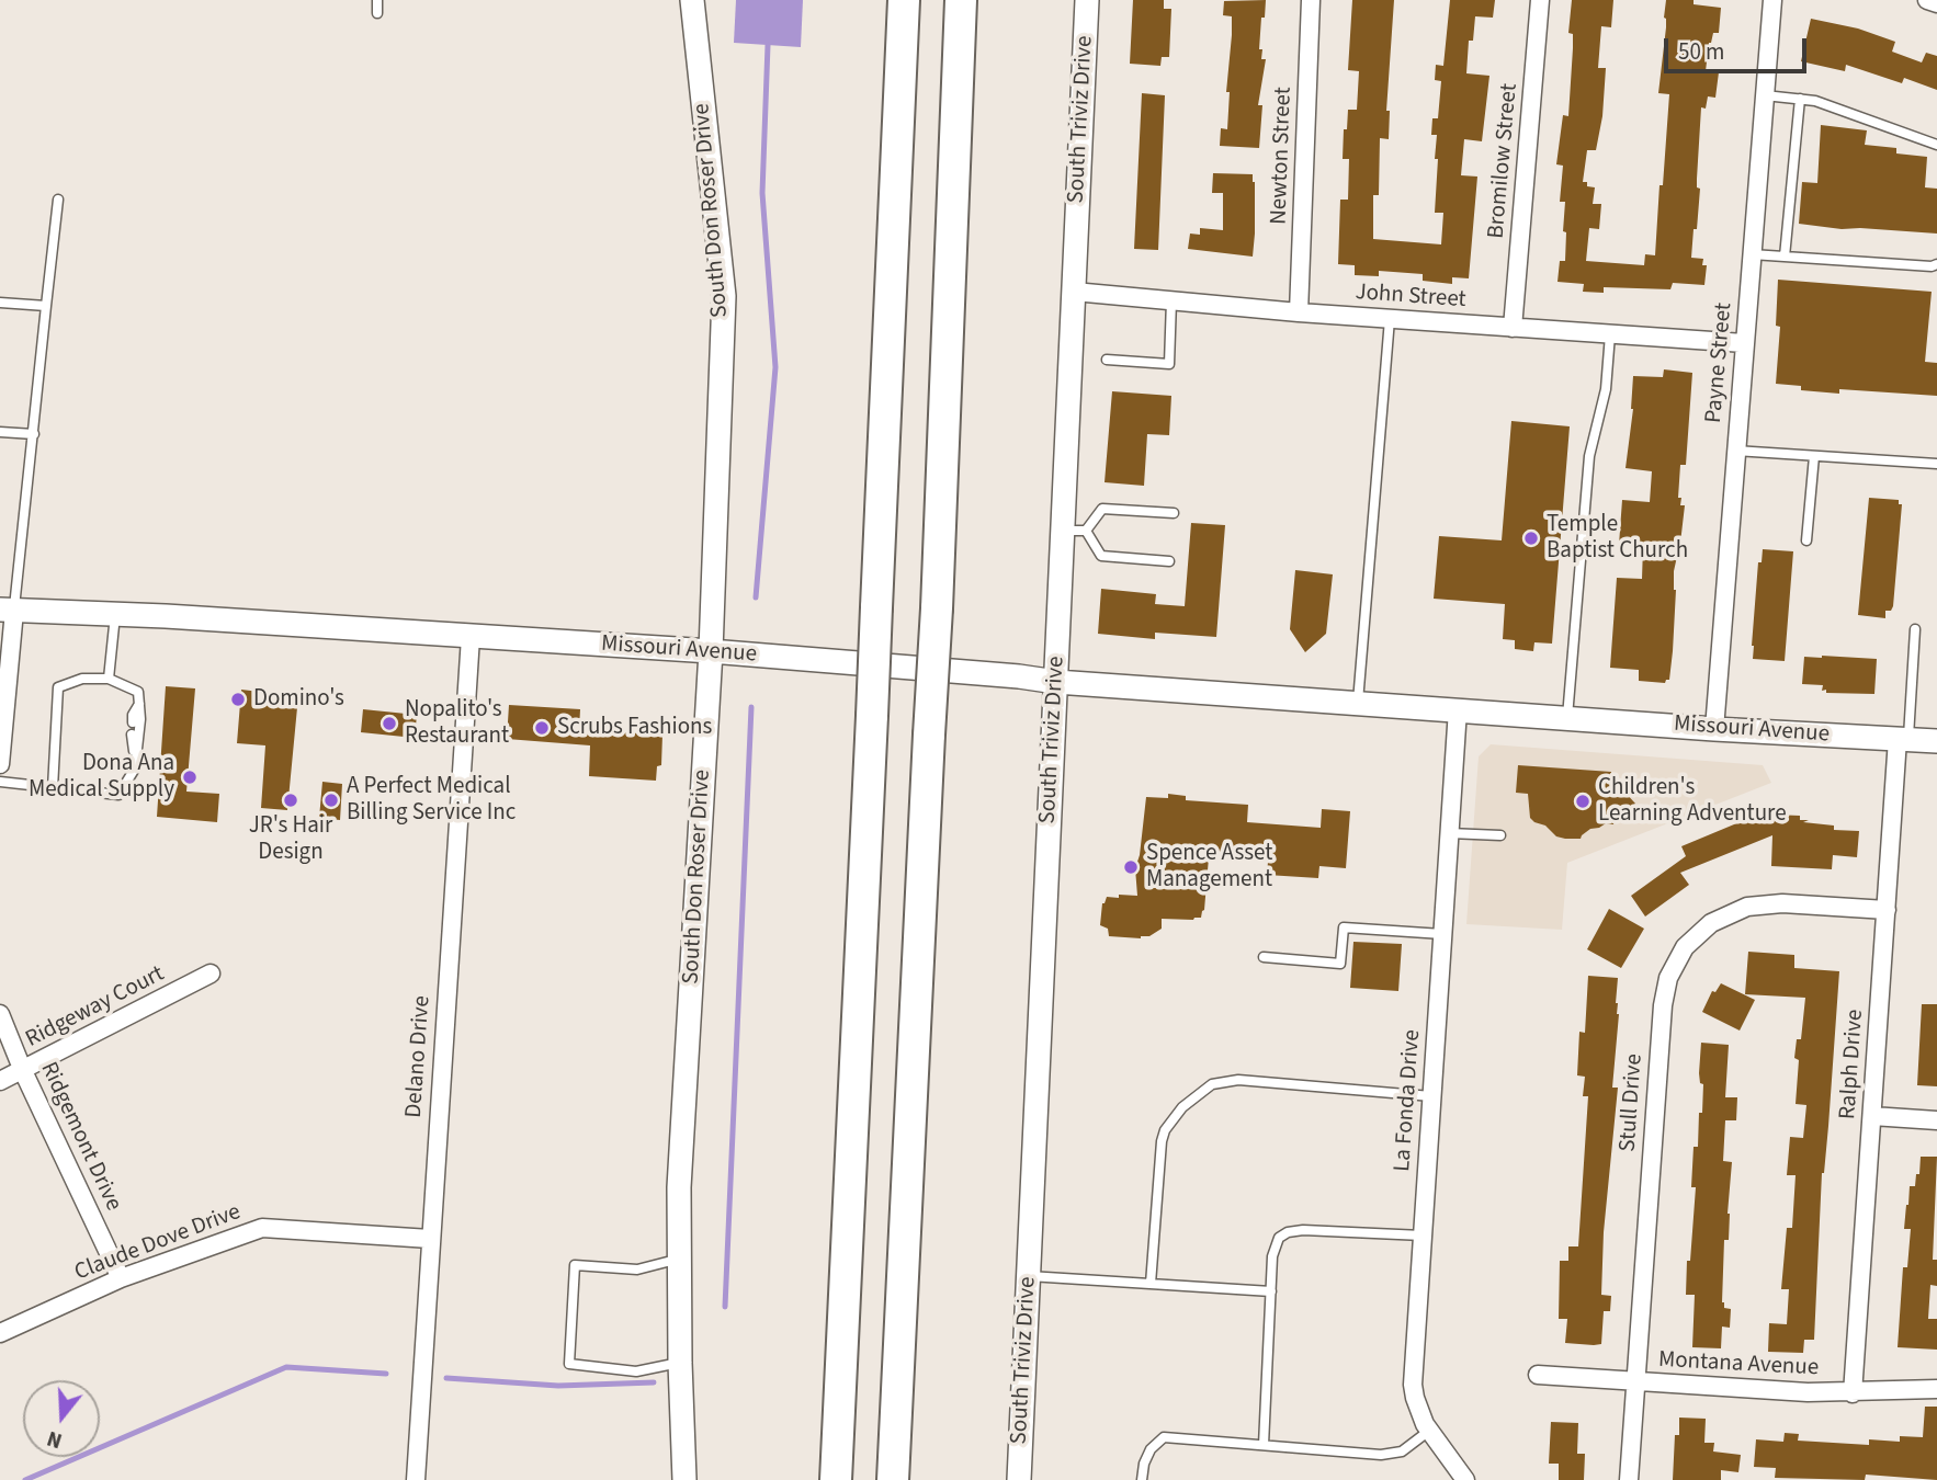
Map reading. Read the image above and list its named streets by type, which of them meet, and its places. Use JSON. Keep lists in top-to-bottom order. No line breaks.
{"streets":{"street":["South Triviz Drive","Newton Street","Bromilow Street","South Don Roser Drive","John Street","Payne Street","Missouri Avenue","Ridgeway Court","Delano Drive","Ralph Drive","La Fonda Drive","Stull Drive","Ridgemont Drive","Claude Dove Drive","Montana Avenue"]},"crossings":[["South Triviz Drive","John Street"],["South Triviz Drive","Missouri Avenue"],["Newton Street","John Street"],["Bromilow Street","John Street"],["South Don Roser Drive","Missouri Avenue"],["John Street","Payne Street"],["Payne Street","Missouri Avenue"],["Missouri Avenue","Delano Drive"],["Missouri Avenue","Ralph Drive"],["Missouri Avenue","La Fonda Drive"],["Ridgeway Court","Ridgemont Drive"],["Delano Drive","Claude Dove Drive"],["Ralph Drive","Stull Drive"],["Ralph Drive","Montana Avenue"],["Stull Drive","Montana Avenue"],["Ridgemont Drive","Claude Dove Drive"]],"places":["Temple Baptist Church","Domino's","Nopalito's Restaurant","Scrubs Fashions","Dona Ana Medical Supply","JR's Hair Design","A Perfect Medical Billing Service Inc","Children's Learning Adventure","Spence Asset Management"],"scale_bar":"50 m","north":"bottom"}
